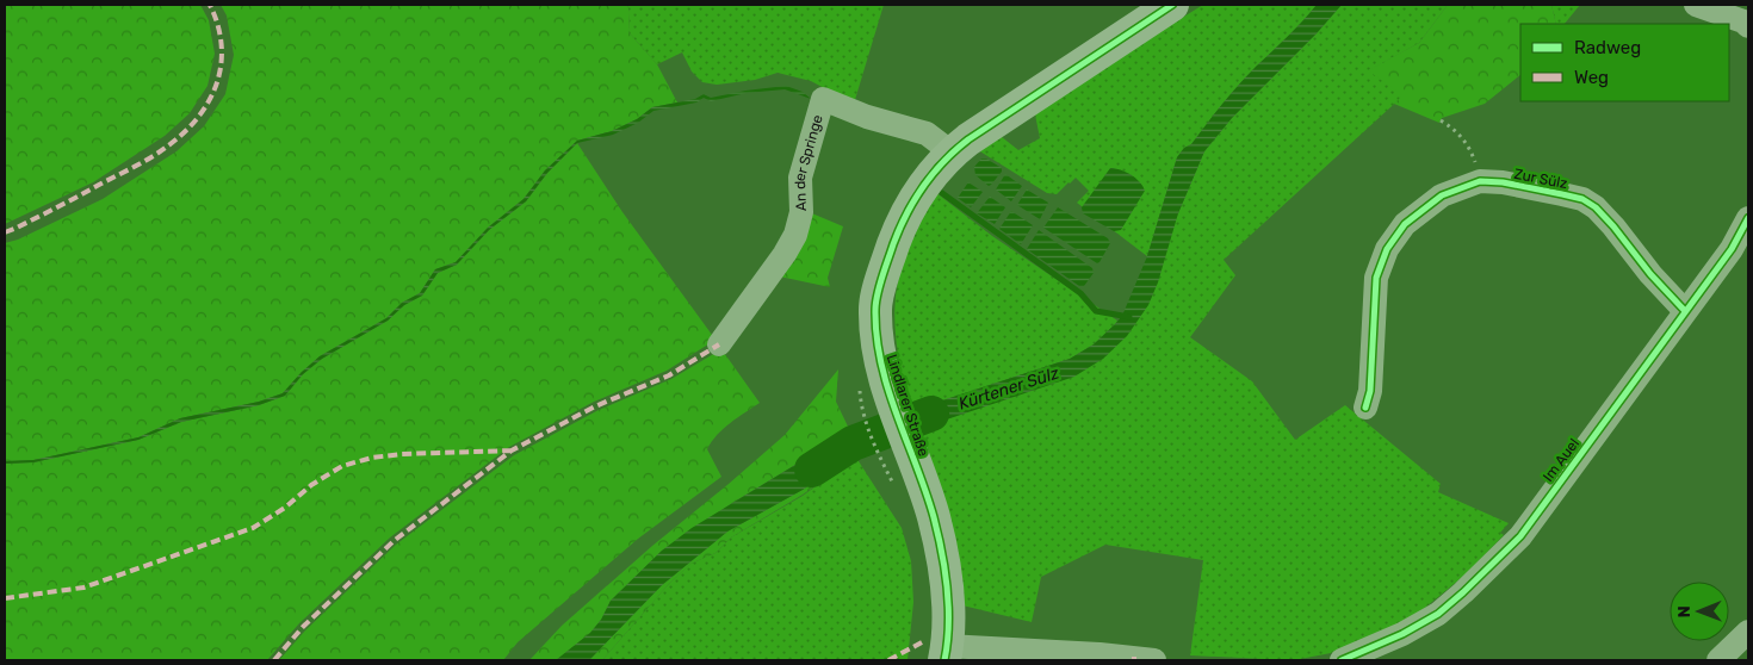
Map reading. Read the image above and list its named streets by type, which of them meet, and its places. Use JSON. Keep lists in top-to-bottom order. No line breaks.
{"streets":{"main road":["Lindlarer Straße"],"street":["An der Springe","Zur Sülz","Im Auel"]},"crossings":[["An der Springe","Lindlarer Straße"],["Zur Sülz","Im Auel"]],"water":["Kürtener Sülz"],"legend":["Radweg","Weg"],"north":"left"}
